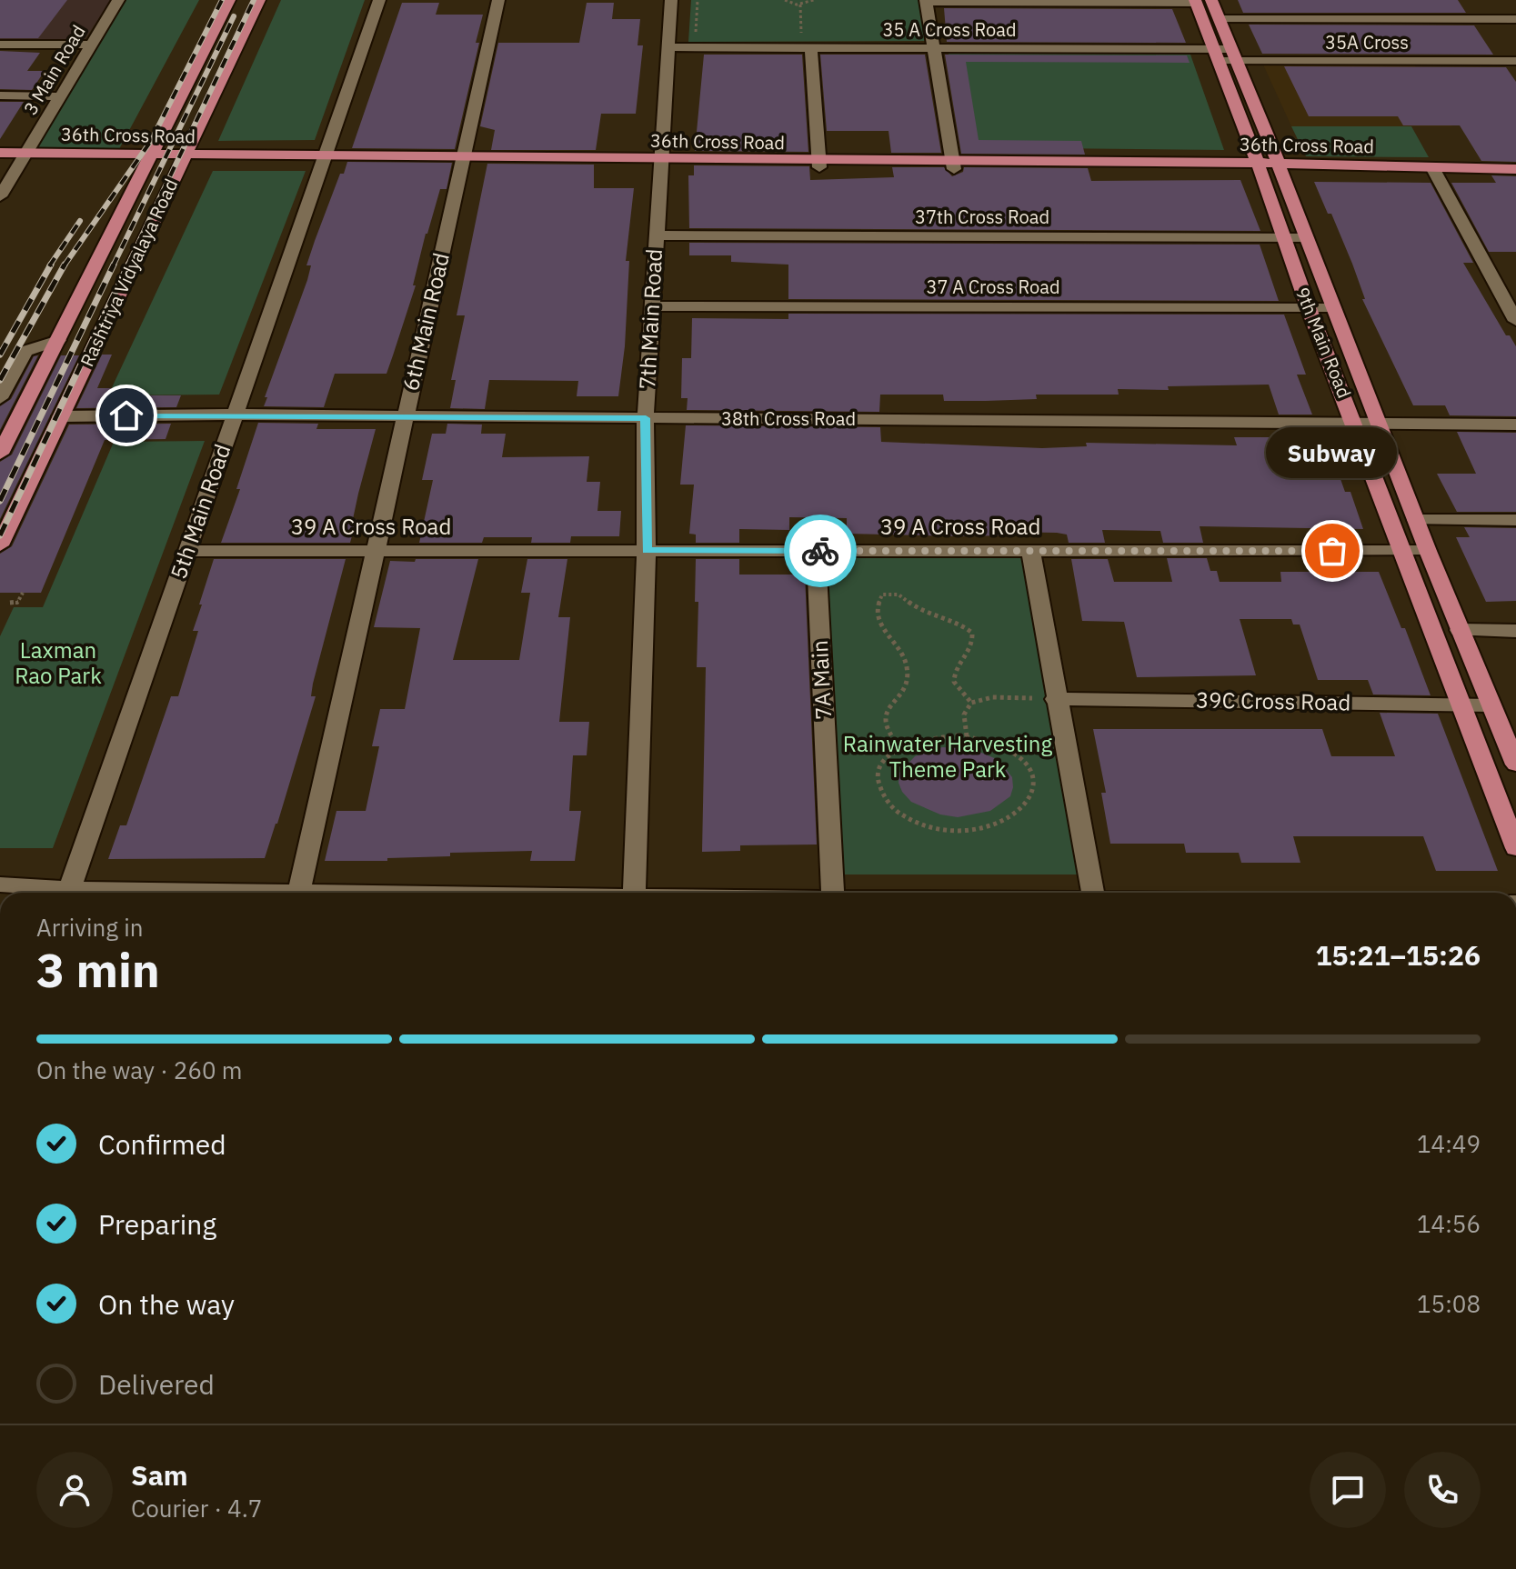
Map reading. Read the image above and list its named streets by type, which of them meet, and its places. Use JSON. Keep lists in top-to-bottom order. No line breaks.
{"streets":{"main road":["36th Cross Road","Rashtriya Vidyalaya Road","9th Main Road"],"street":["35 A Cross Road","35A Cross","3 Main Road","37th Cross Road","37 A Cross Road","7th Main Road","6th Main Road","38th Cross Road","5th Main Road","39 A Cross Road","7A Main","39C Cross Road"]},"crossings":[["35 A Cross Road","35A Cross"],["35 A Cross Road","7th Main Road"],["35 A Cross Road","9th Main Road"],["35A Cross","9th Main Road"],["3 Main Road","36th Cross Road"],["36th Cross Road","Rashtriya Vidyalaya Road"],["36th Cross Road","7th Main Road"],["36th Cross Road","6th Main Road"],["36th Cross Road","9th Main Road"],["36th Cross Road","5th Main Road"],["37th Cross Road","7th Main Road"],["37th Cross Road","9th Main Road"],["Rashtriya Vidyalaya Road","38th Cross Road"],["37 A Cross Road","7th Main Road"],["37 A Cross Road","9th Main Road"],["7th Main Road","38th Cross Road"],["7th Main Road","39 A Cross Road"],["6th Main Road","38th Cross Road"],["6th Main Road","39 A Cross Road"],["9th Main Road","38th Cross Road"],["9th Main Road","39 A Cross Road"],["9th Main Road","39C Cross Road"],["38th Cross Road","5th Main Road"],["5th Main Road","39 A Cross Road"],["39 A Cross Road","7A Main"]],"parks":["Laxman Rao Park","Rainwater Harvesting Theme Park"],"places":["Subway"],"page":{"bubble":"Subway","heading":["3 min","Arriving in","15:21–15:26"],"panel":["Sam","Courier · 4.7"],"bar":"On the way · 260 m","list":[["Confirmed","14:49"],["Preparing","14:56"],["On the way","15:08"],"Delivered"]}}
